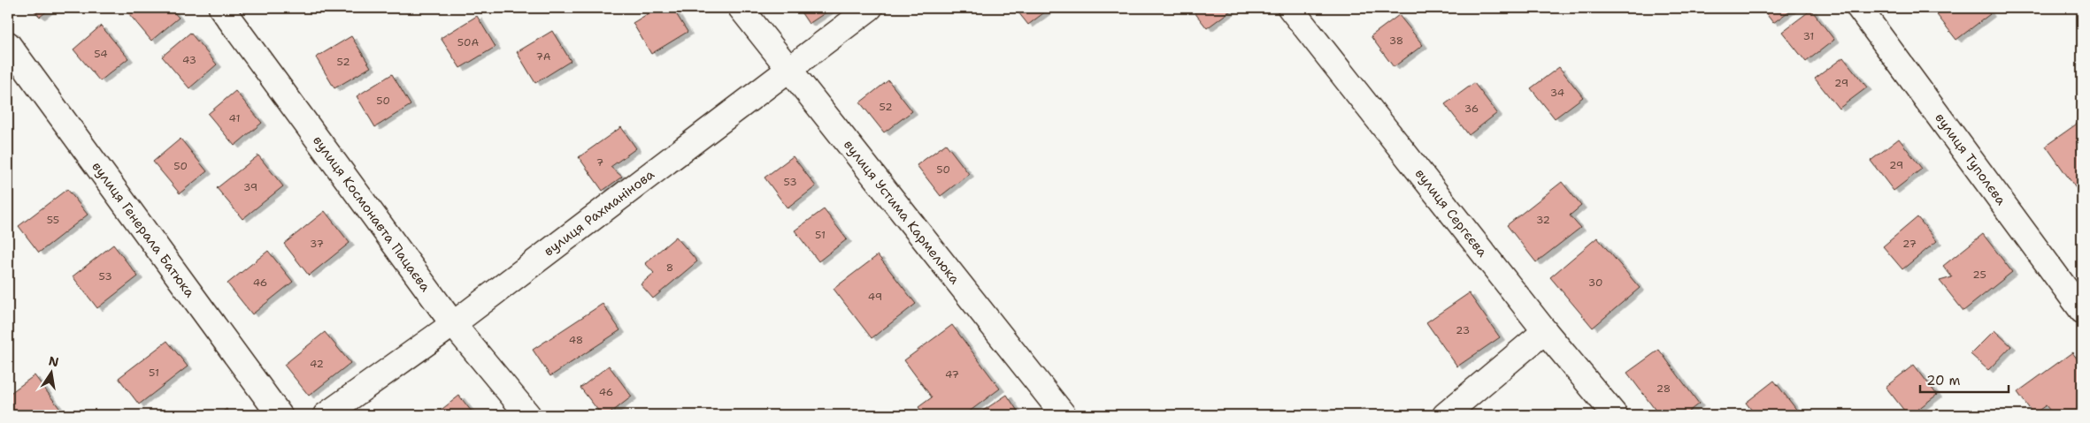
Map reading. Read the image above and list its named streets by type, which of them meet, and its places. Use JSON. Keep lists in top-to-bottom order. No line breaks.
{"streets":{"street":["вулиця Туполєва","вулиця Устима Кармелюка","вулиця Рахманінова","вулиця Сергєєва","вулиця Космонавта Пацаєва","вулиця Генерала Батюка"]},"crossings":[["вулиця Устима Кармелюка","вулиця Рахманінова"],["вулиця Рахманінова","вулиця Космонавта Пацаєва"]],"house_numbers":["31","38","50А","54","7А","43","52","29","34","50","52","36","41","7","29","50","50","53","39","55","32","51","37","27","8","25","53","46","30","49","23","48","42","51","47","28","46"],"scale_bar":"20 m","north":"top"}
